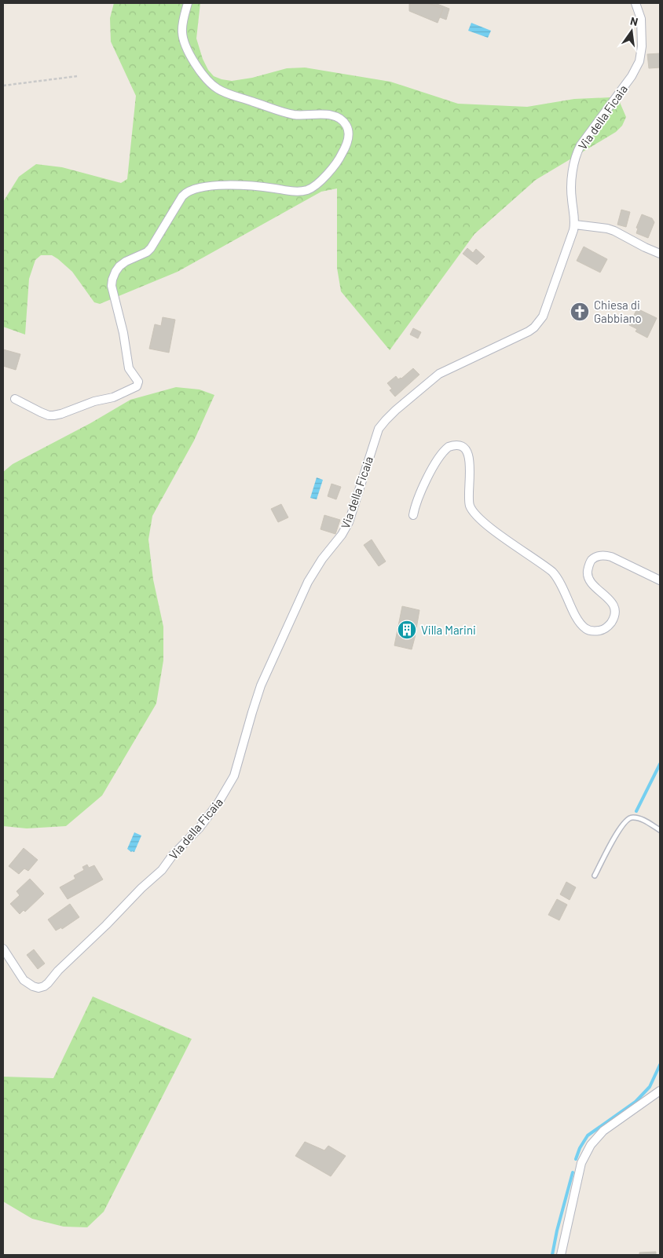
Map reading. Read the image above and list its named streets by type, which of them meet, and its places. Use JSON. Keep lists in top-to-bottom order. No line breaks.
{"streets":{"street":["Via della Ficaia"]},"places":{"church":["Chiesa di Gabbiano"],"building":["Villa Marini"]},"north":"top"}
